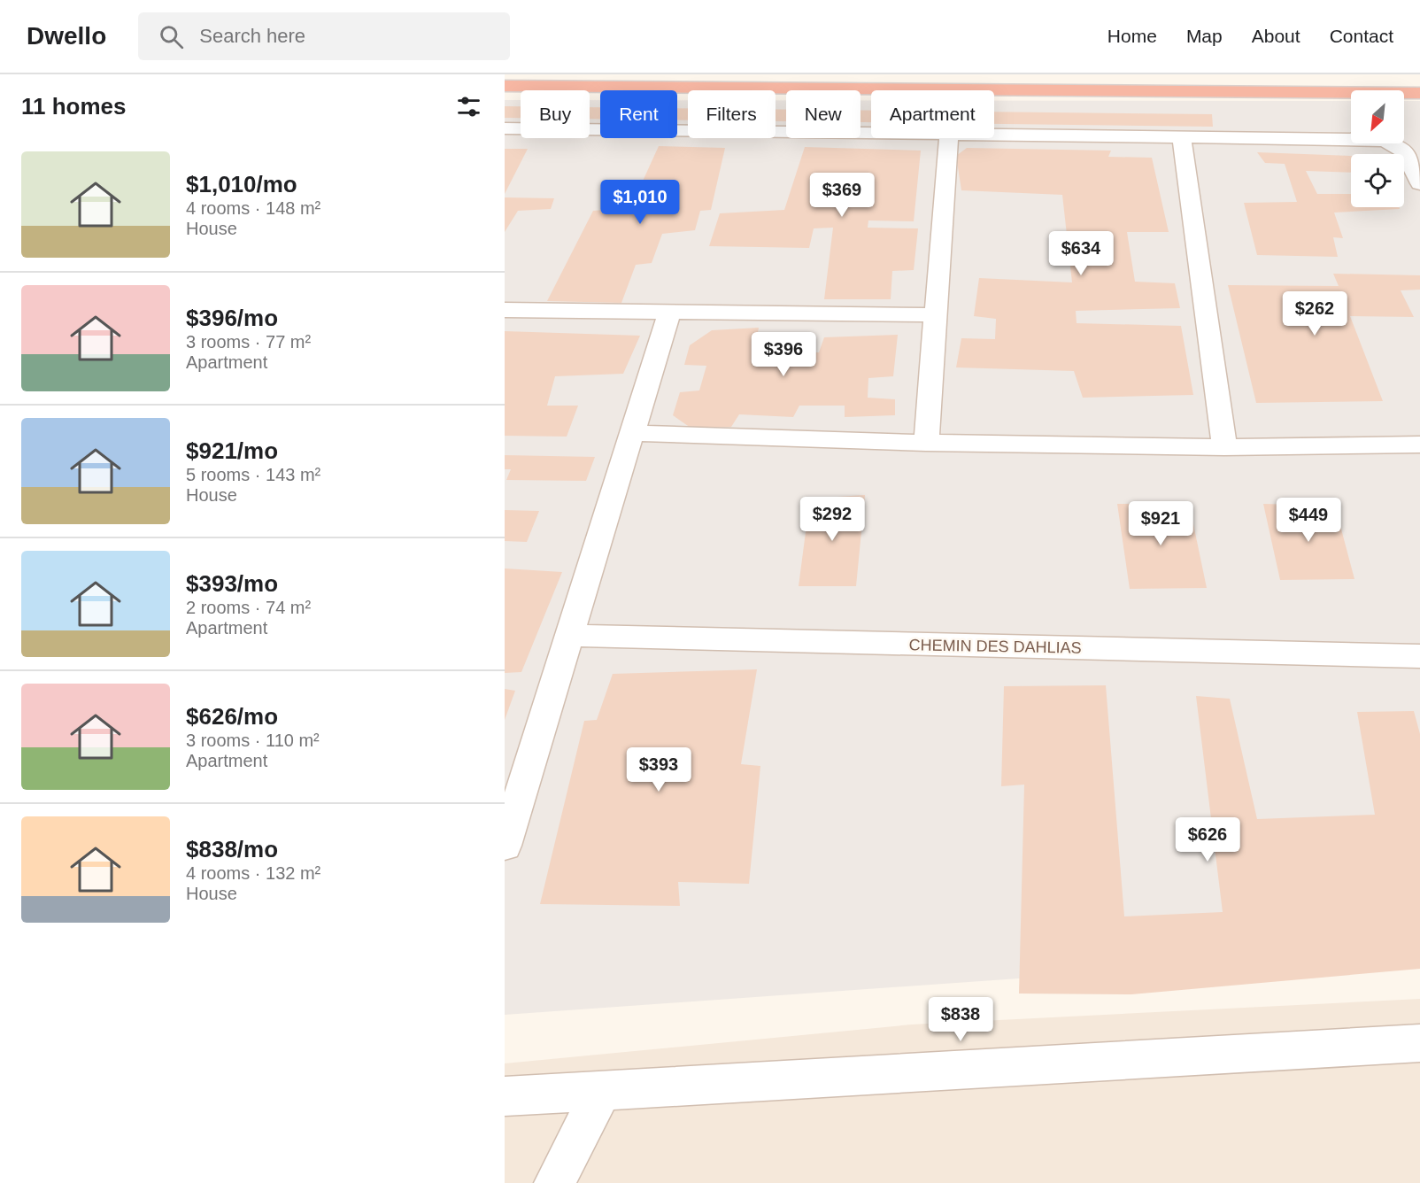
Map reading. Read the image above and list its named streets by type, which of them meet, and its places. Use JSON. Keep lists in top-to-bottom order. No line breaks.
{"streets":{"street":["CHEMIN DES DAHLIAS"]},"north":"bottom left","page":{"header":"Dwello","search":"Search here","nav":["Home","Map","About","Contact"],"heading":"11 homes","chip":["Buy","Rent","Filters","New","Apartment"],"list":[{"name":"$1,010/mo","note":"4 rooms · 148 m² · House"},{"name":"$396/mo","note":"3 rooms · 77 m² · Apartment"},{"name":"$921/mo","note":"5 rooms · 143 m² · House"},{"name":"$393/mo","note":"2 rooms · 74 m² · Apartment"},{"name":"$626/mo","note":"3 rooms · 110 m² · Apartment"},{"name":"$838/mo","note":"4 rooms · 132 m² · House"}],"price":["$369","$1,010","$634","$262","$396","$292","$449","$921","$393","$626","$838"]}}
